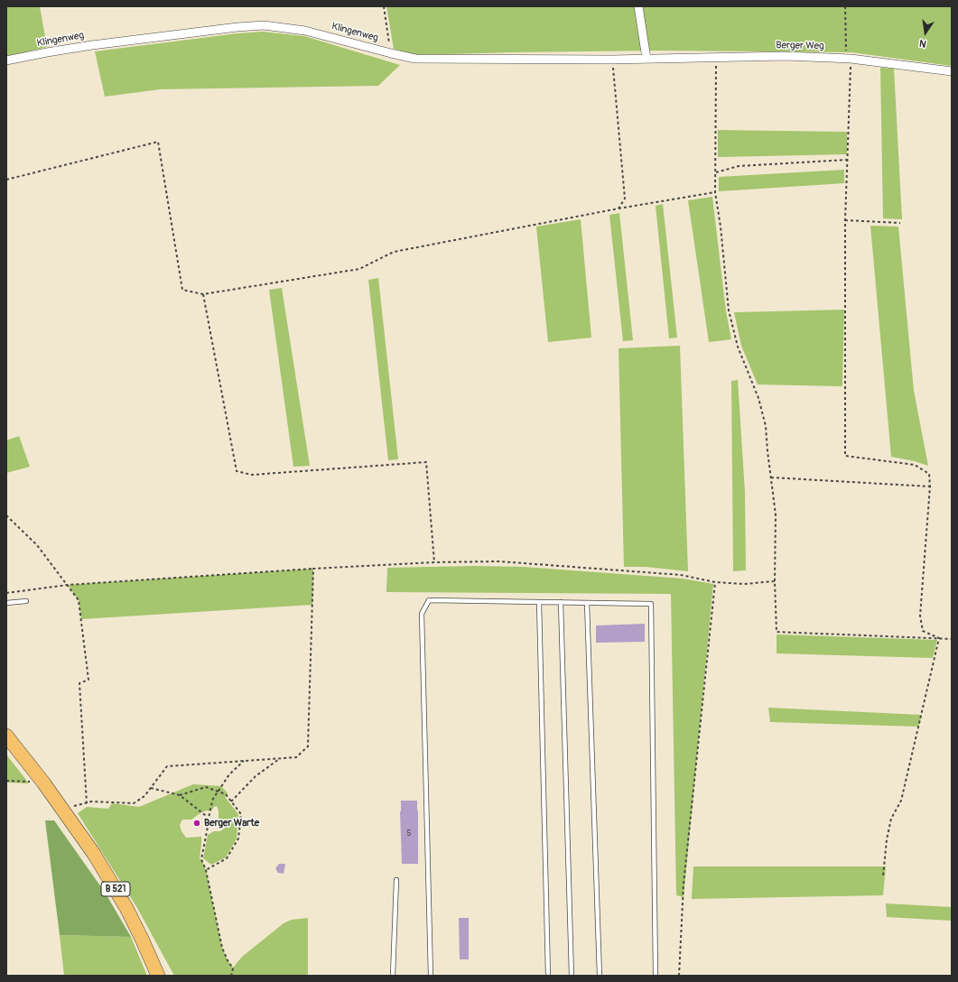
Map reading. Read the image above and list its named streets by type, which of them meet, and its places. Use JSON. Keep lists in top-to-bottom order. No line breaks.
{"streets":{"main road":["B 521"],"street":["Klingenweg","Berger Weg"]},"crossings":[["Klingenweg","Berger Weg"]],"places":["Berger Warte"],"house_numbers":["5"],"north":"bottom"}
